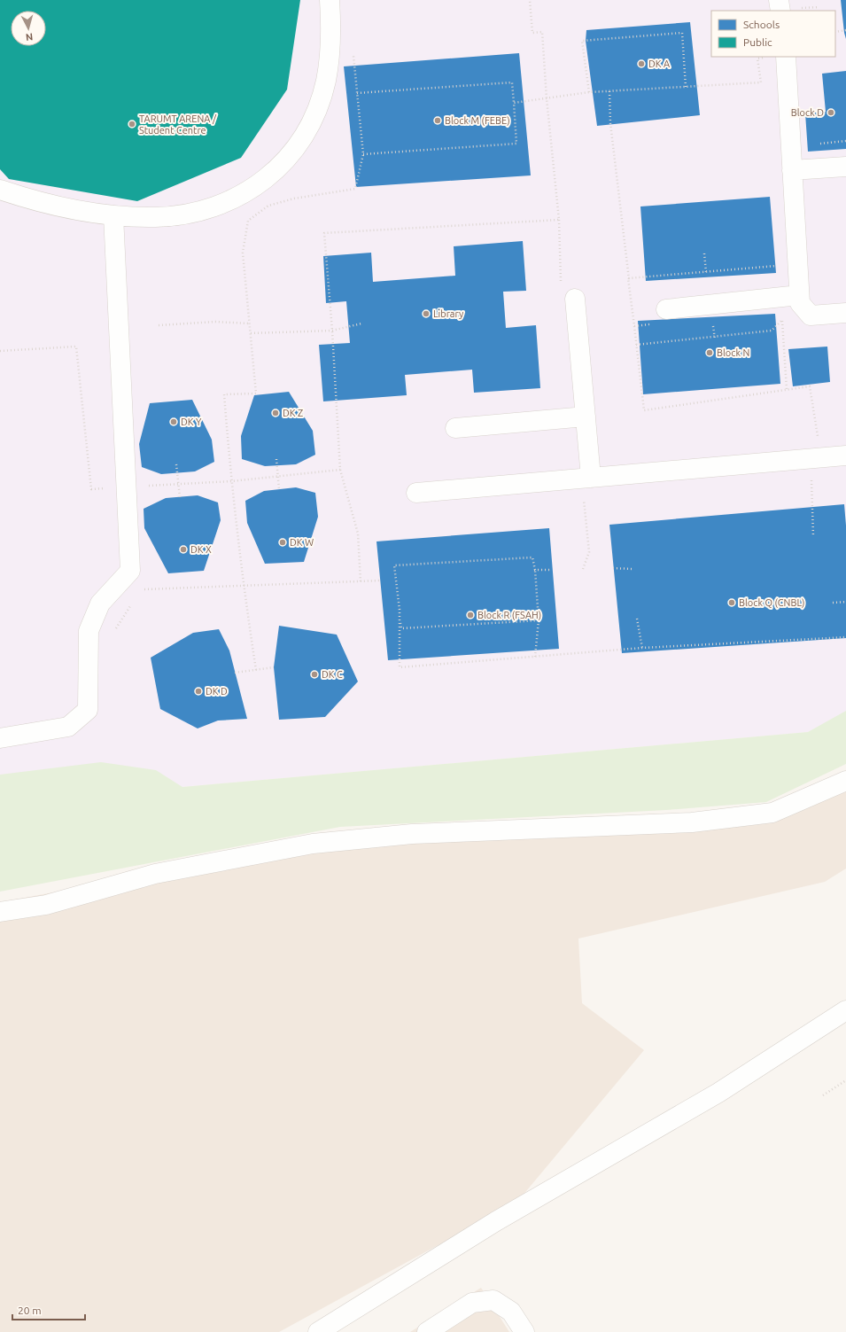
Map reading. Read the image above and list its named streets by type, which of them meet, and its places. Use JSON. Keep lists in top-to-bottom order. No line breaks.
{"places":["DK A","Block D","Block M (FEBE)","TARUMT ARENA / Student Centre","Library","Block N","DK Z","DK Y","DK W","DK X","Block Q (CNBL)","Block R (FSAH)","DK C","DK D"],"legend":["Schools","Public"],"scale_bar":"20 m","north":"bottom"}
